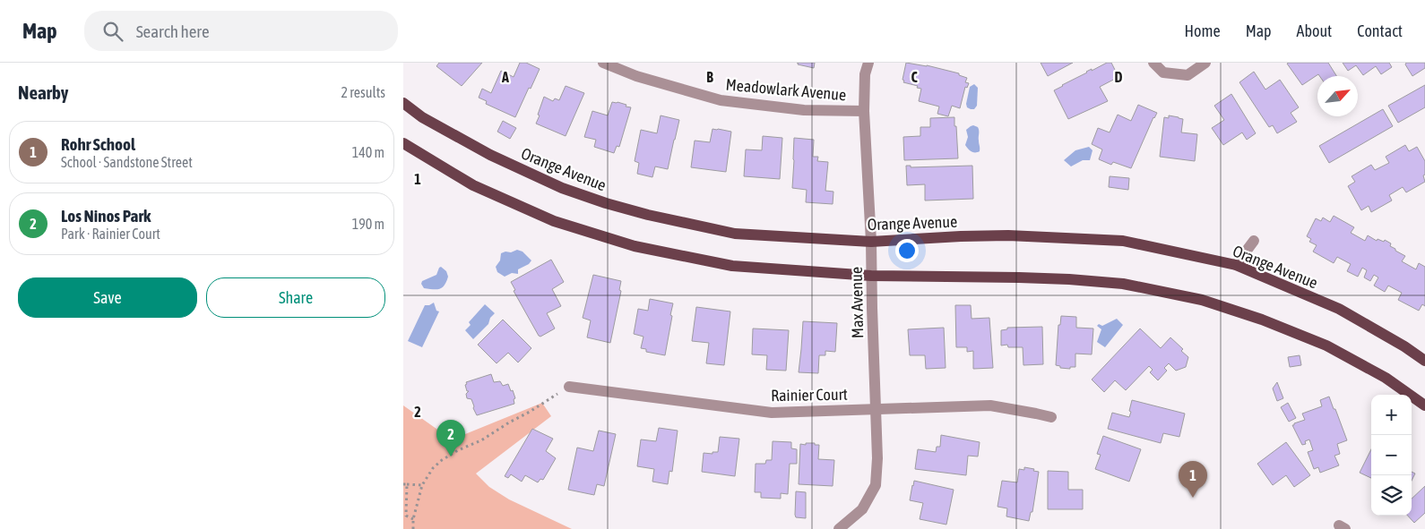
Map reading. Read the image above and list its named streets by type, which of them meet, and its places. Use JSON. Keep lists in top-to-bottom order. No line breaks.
{"streets":{"main road":["Orange Avenue"],"street":["Meadowlark Avenue","Max Avenue","Rainier Court"]},"crossings":[["Meadowlark Avenue","Max Avenue"],["Orange Avenue","Max Avenue"],["Max Avenue","Rainier Court"]],"north":"top right","page":{"header":"Map","search":"Search here","nav":["Home","Map","About","Contact"],"heading":["Nearby","2 results"],"list":[{"mark":"1","name":"Rohr School","note":"School · Sandstone Street","value":"140 m"},{"mark":"2","name":"Los Ninos Park","note":"Park · Rainier Court","value":"190 m"}],"buttons":["Save","Share"],"map_buttons":["+","−"],"pins":["2","1"]},"grid":{"columns":["A","B","C","D"],"rows":["1","2"]}}
